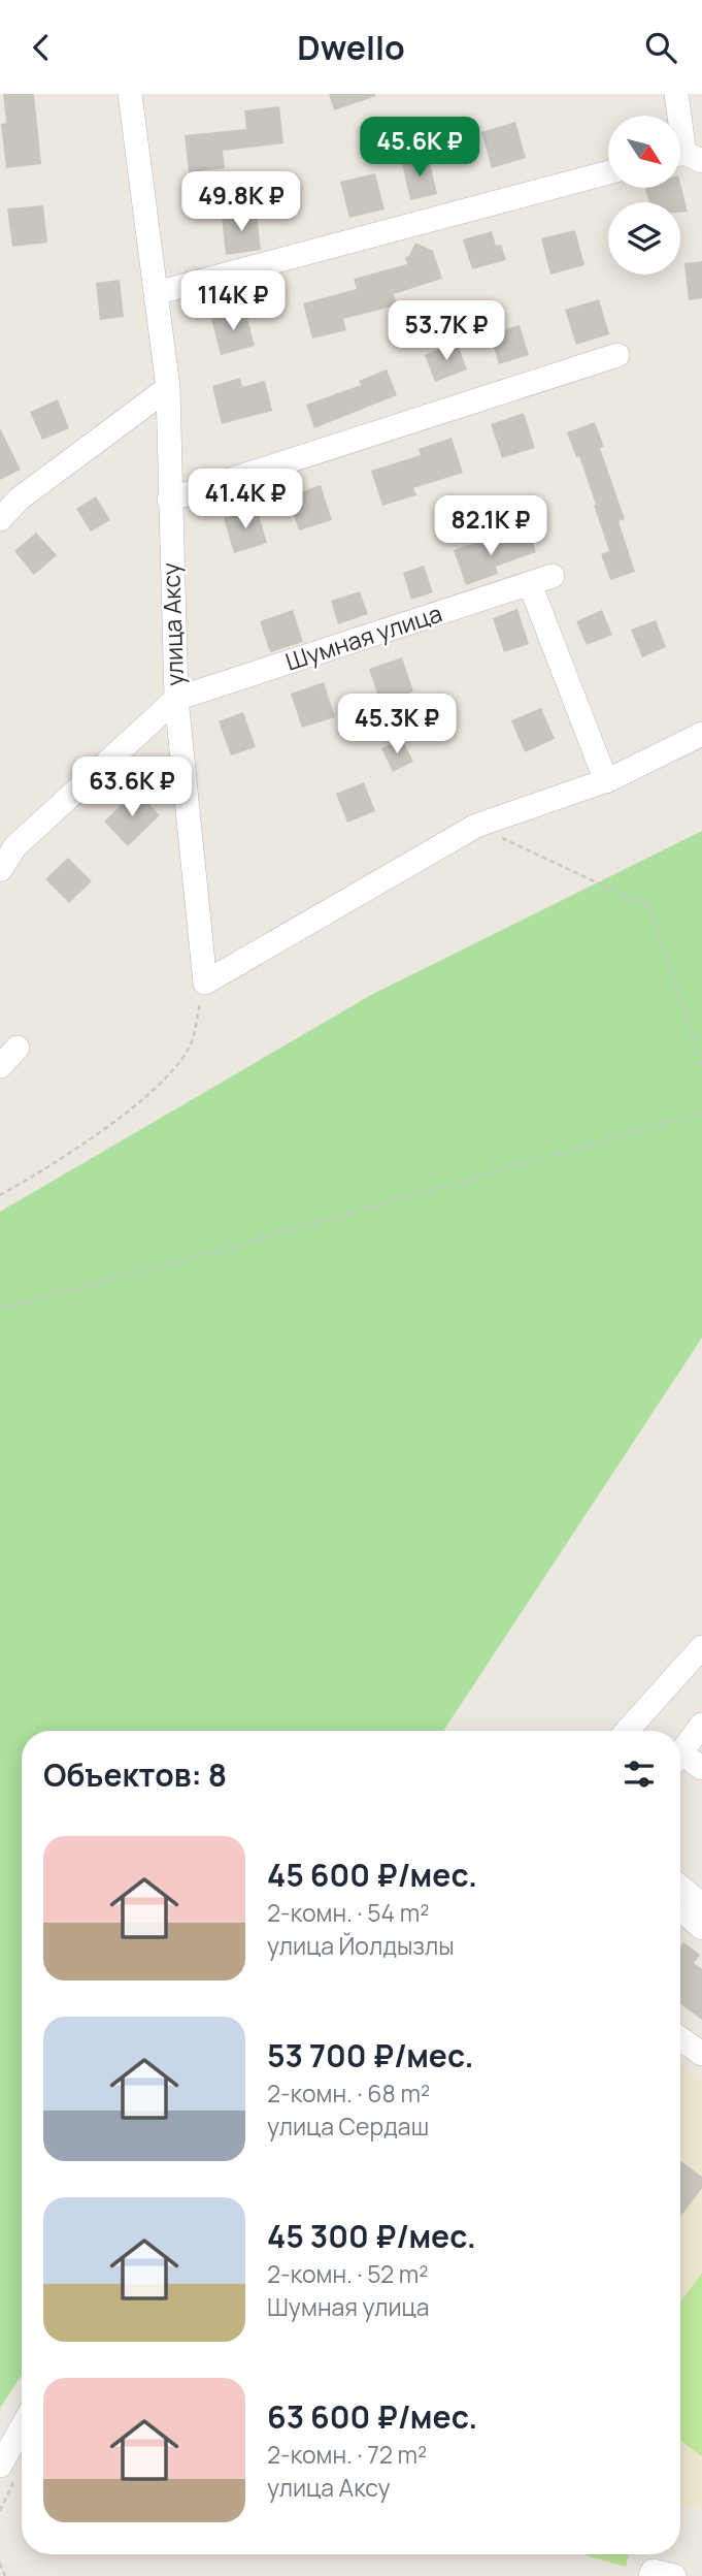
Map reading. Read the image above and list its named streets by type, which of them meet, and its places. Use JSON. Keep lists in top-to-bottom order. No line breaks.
{"streets":{"street":["улица Аксу","Шумная улица"]},"crossings":[["улица Аксу","Шумная улица"]],"north":"bottom right","page":{"header":"Dwello","price":["45.6K ₽","49.8K ₽","114K ₽","53.7K ₽","41.4K ₽","82.1K ₽","45.3K ₽","63.6K ₽"],"heading":"Объектов: 8","list":[{"name":"45 600 ₽/мес.","note":"2-комн. · 54 m² · улица Йолдызлы"},{"name":"53 700 ₽/мес.","note":"2-комн. · 68 m² · улица Сердаш"},{"name":"45 300 ₽/мес.","note":"2-комн. · 52 m² · Шумная улица"},{"name":"63 600 ₽/мес.","note":"2-комн. · 72 m² · улица Аксу"}]}}
